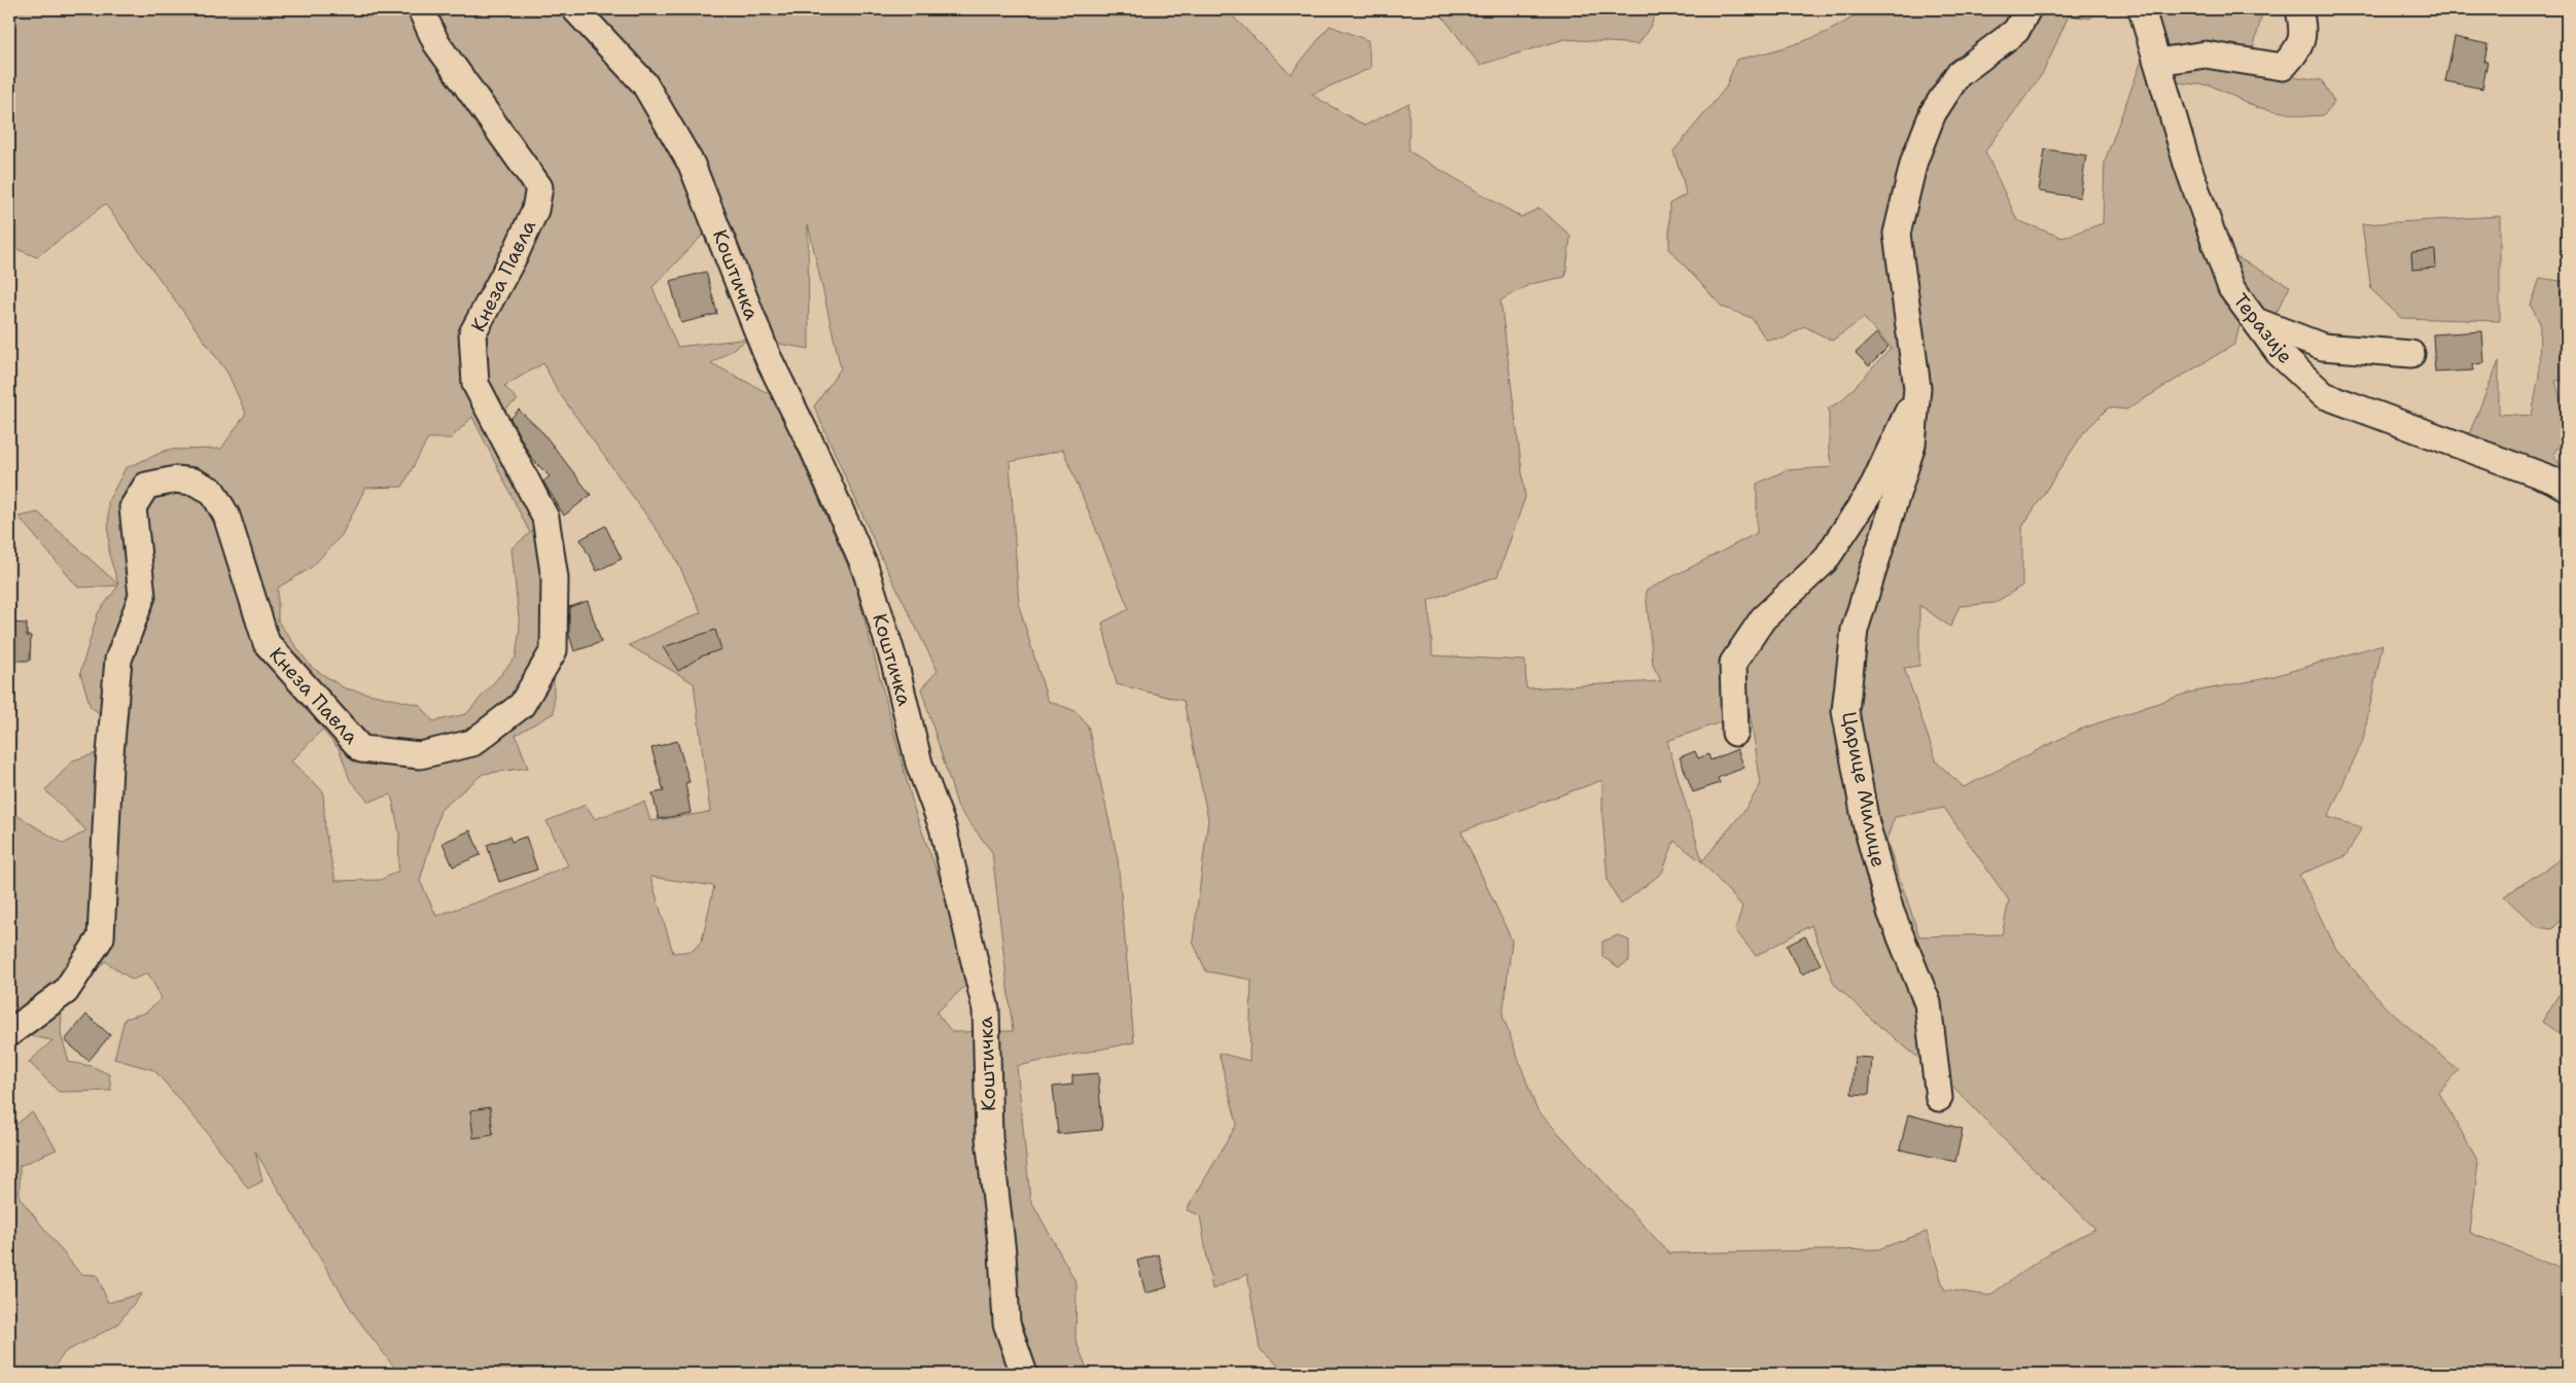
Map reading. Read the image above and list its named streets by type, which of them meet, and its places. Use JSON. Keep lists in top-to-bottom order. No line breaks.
{"streets":{"street":["Коштичка","Кнеза Павла","Теразије","Царице Милице"]}}
